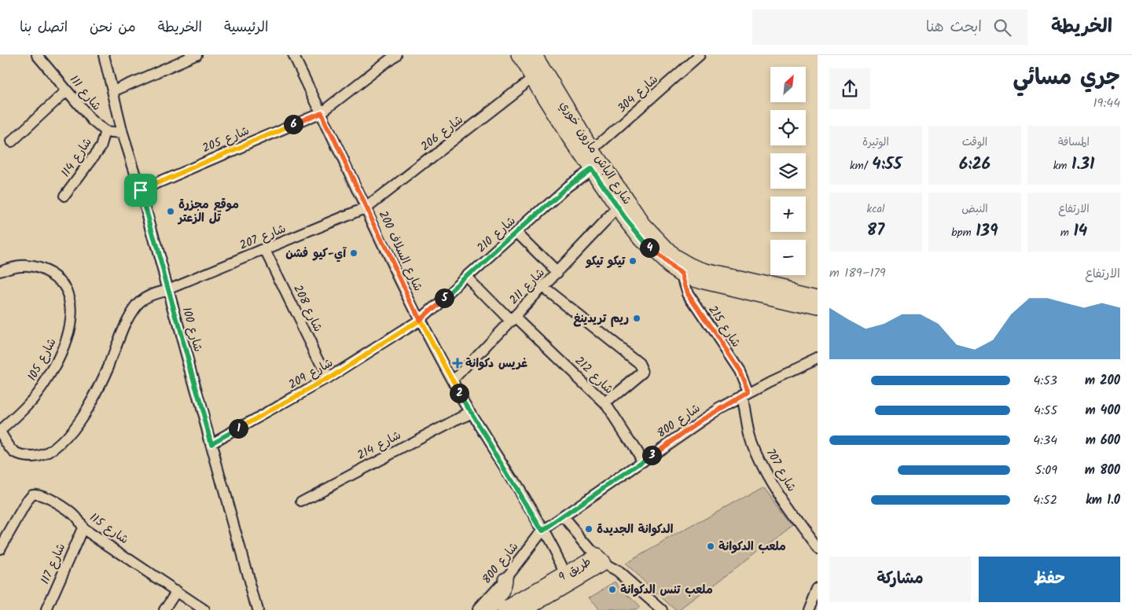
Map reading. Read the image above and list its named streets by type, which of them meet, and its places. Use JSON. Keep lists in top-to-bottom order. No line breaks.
{"streets":{"main road":["شارع الباش مارون خوري","9 طريق"],"street":["شارع 111","شارع 304","شارع 206","شارع 205","شارع 114","شارع 210","شارع 207","200 شارع السلاف","شارع 211","شارع 208","شارع 215","شارع 100","شارع 105","شارع 209","شارع 212","800 شارع","شارع 214","شارع 707","شارع 115","شارع 800","شارع 117"]},"crossings":[["شارع 111","شارع 114"],["شارع 304","شارع الباش مارون خوري"],["شارع 206","شارع 207"],["شارع 206","200 شارع السلاف"],["شارع 205","200 شارع السلاف"],["شارع 205","شارع 100"],["شارع 210","200 شارع السلاف"],["شارع 210","شارع 209"],["شارع 210","شارع 212"],["شارع 207","200 شارع السلاف"],["شارع 207","شارع 208"],["شارع 207","شارع 100"],["شارع 207","شارع 105"],["200 شارع السلاف","شارع 211"],["200 شارع السلاف","شارع 209"],["200 شارع السلاف","800 شارع"],["200 شارع السلاف","شارع 214"],["200 شارع السلاف","شارع 800"],["200 شارع السلاف","9 طريق"],["شارع 211","شارع 212"],["شارع 208","شارع 209"],["شارع 215","800 شارع"],["شارع 215","شارع 707"],["شارع 100","شارع 209"],["شارع 212","800 شارع"],["800 شارع","شارع 707"],["800 شارع","شارع 800"],["شارع 115","شارع 117"]],"places":{"other":["موقع مجزرة تل الزعتر","آي-كيو فشن","تيكو تيكو","ريم تريدينغ","الدكوانة الجديدة","ملعب الدكوانة","ملعب تنس الدكوانة"],"health":["غريس دكوانة"]},"north":"top right","page":{"header":"الخريطة","search":"ابحث هنا","nav":["الرئيسية","الخريطة","من نحن","اتصل بنا"],"heading":["جري مسائي","19:44"],"map_buttons":["+","−"],"pins":["6","4","5","2","1","3"],"stats":[["المسافة","1.31 km"],["الوقت","6:26"],["الوتيرة","4:55 /km"],["الارتفاع","14 m"],["النبض","139 bpm"],["kcal","87"]],"chart":["الارتفاع","179–189 m"],"list":[{"name":"200 m","note":"4:53"},{"name":"400 m","note":"4:55"},{"name":"600 m","note":"4:34"},{"name":"800 m","note":"5:09"},{"name":"1.0 km","note":"4:52"}],"buttons":["حفظ","مشاركة"]}}
